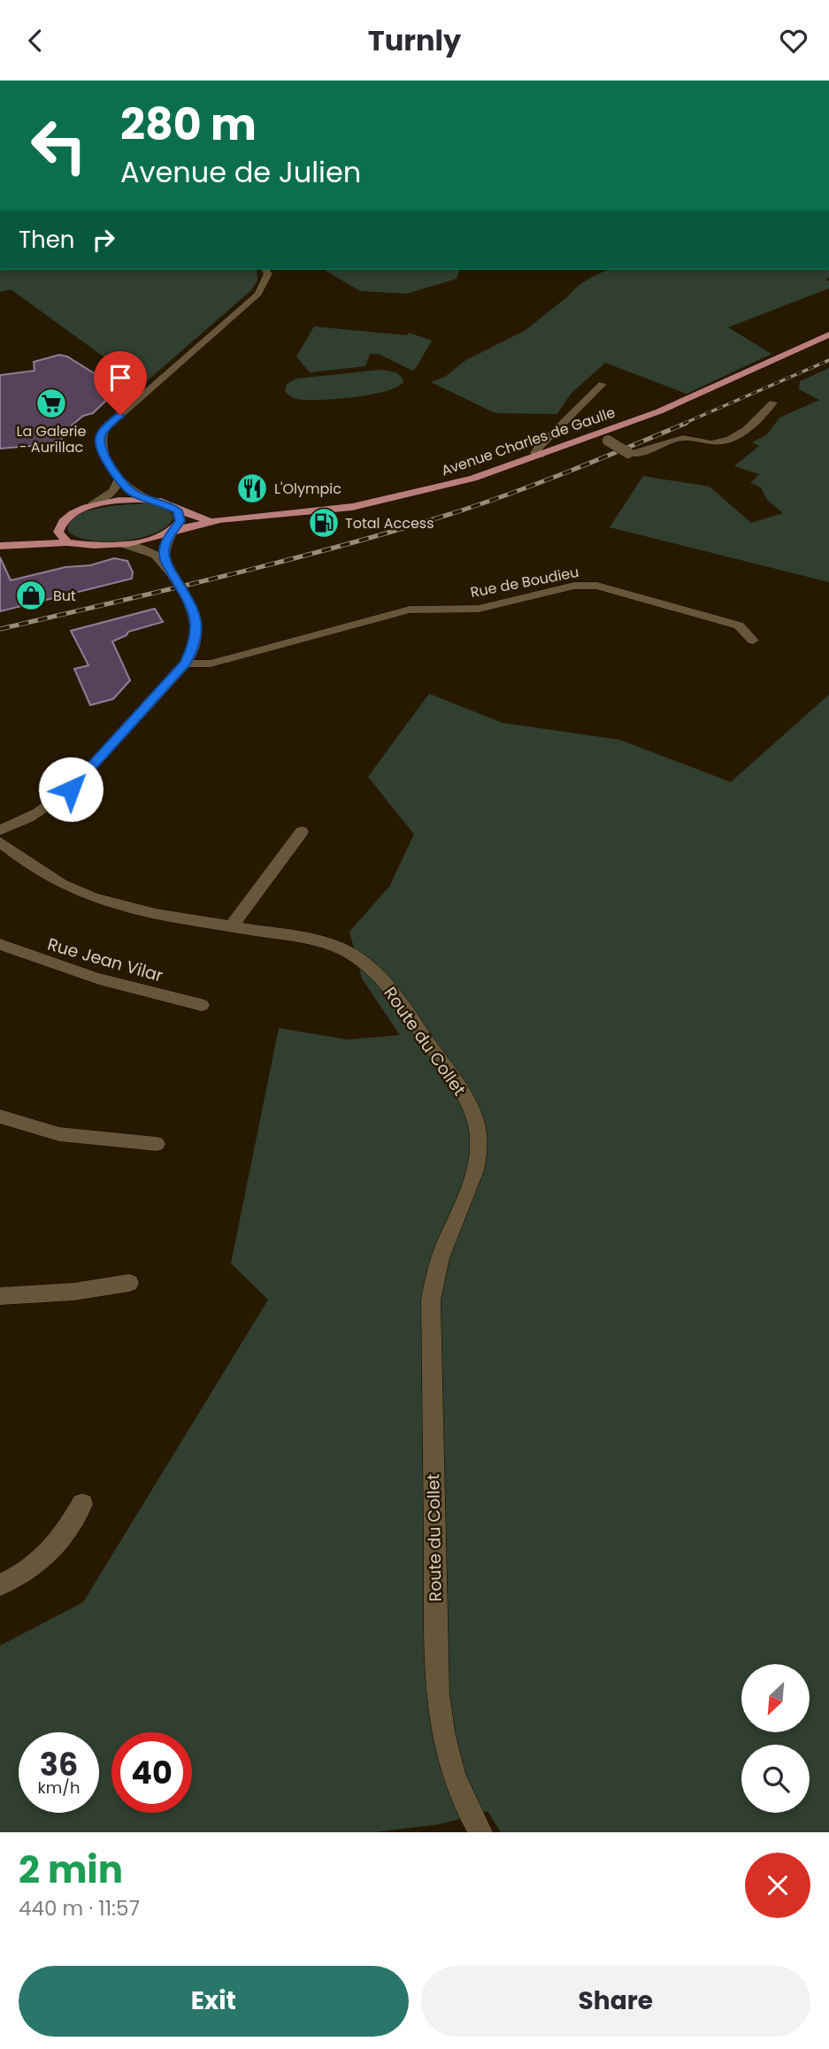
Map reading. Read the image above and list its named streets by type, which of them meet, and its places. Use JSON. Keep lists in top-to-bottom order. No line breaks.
{"streets":{"main road":["Avenue Charles de Gaulle"],"street":["Rue de Boudieu","Rue Jean Vilar","Route du Collet"]},"places":{"supermarket":["La Galerie - Aurillac"],"restaurant":["L'Olympic"],"fuel station":["Total Access"],"shop":["But"]},"north":"bottom left","page":{"header":"Turnly","turn":["280 m","Avenue de Julien"],"then":"Then","speed":"36 km/h","limit":"40","heading":["2 min","440 m · 11:57"],"buttons":["Exit","Share"]}}
